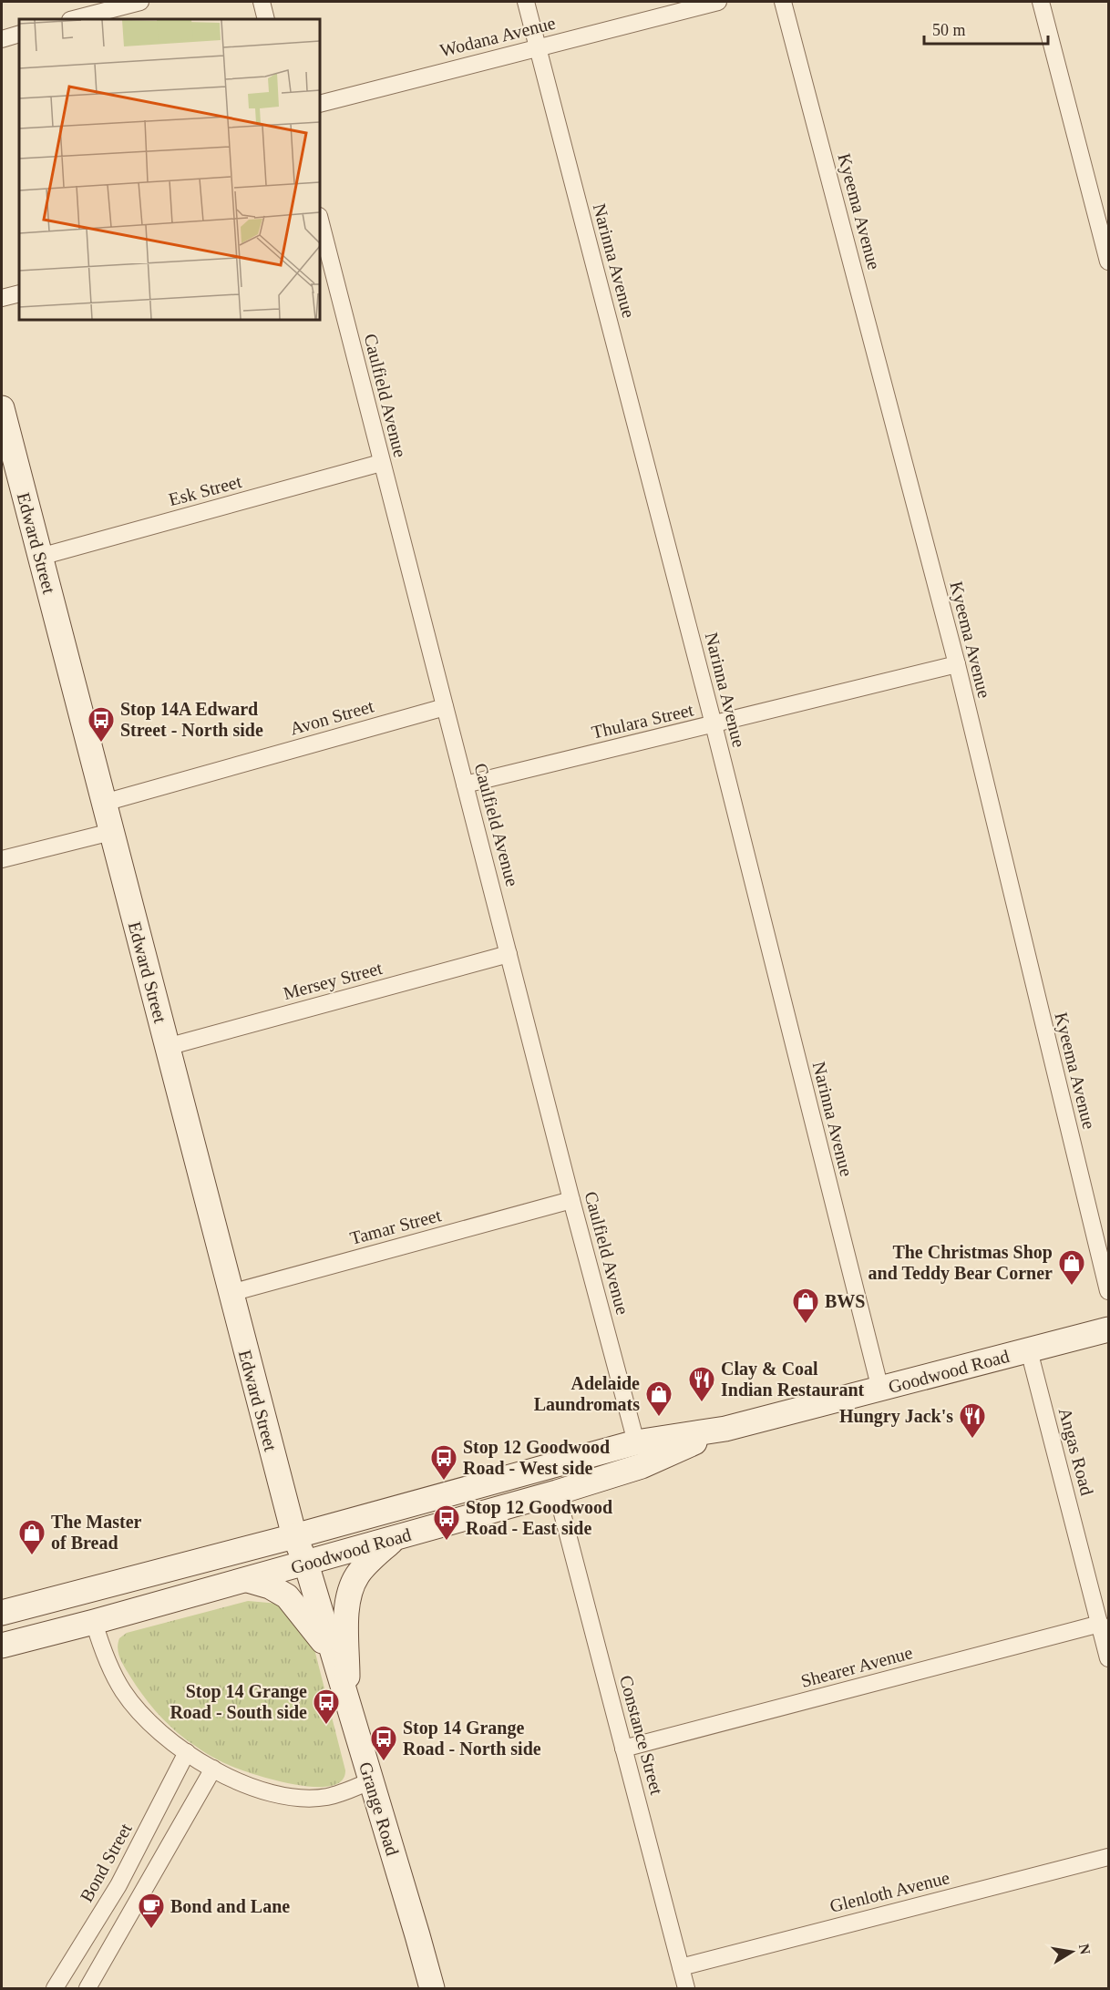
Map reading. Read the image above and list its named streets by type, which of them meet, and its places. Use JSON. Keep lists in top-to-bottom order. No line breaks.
{"streets":{"main road":["Edward Street","Goodwood Road","Grange Road"],"street":["Wodana Avenue","Kyeema Avenue","Narinna Avenue","Caulfield Avenue","Esk Street","Avon Street","Thulara Street","Mersey Street","Tamar Street","Angas Road","Shearer Avenue","Constance Street","Bond Street","Glenloth Avenue"]},"crossings":[["Wodana Avenue","Narinna Avenue"],["Kyeema Avenue","Thulara Street"],["Narinna Avenue","Thulara Street"],["Narinna Avenue","Goodwood Road"],["Caulfield Avenue","Esk Street"],["Caulfield Avenue","Avon Street"],["Caulfield Avenue","Thulara Street"],["Caulfield Avenue","Mersey Street"],["Caulfield Avenue","Tamar Street"],["Caulfield Avenue","Goodwood Road"],["Esk Street","Edward Street"],["Edward Street","Avon Street"],["Edward Street","Mersey Street"],["Edward Street","Tamar Street"],["Edward Street","Goodwood Road"],["Edward Street","Grange Road"],["Goodwood Road","Angas Road"],["Goodwood Road","Constance Street"],["Goodwood Road","Grange Road"],["Angas Road","Shearer Avenue"],["Shearer Avenue","Constance Street"],["Constance Street","Glenloth Avenue"]],"places":{"bus stop":["Stop 14A Edward Street - North side","Stop 12 Goodwood Road - West side","Stop 12 Goodwood Road - East side","Stop 14 Grange Road - South side","Stop 14 Grange Road - North side"],"shop":["The Christmas Shop and Teddy Bear Corner","BWS","Adelaide Laundromats","The Master of Bread"],"restaurant":["Clay & Coal Indian Restaurant","Hungry Jack's"],"cafe":["Bond and Lane"]},"scale_bar":"50 m","north":"right"}
